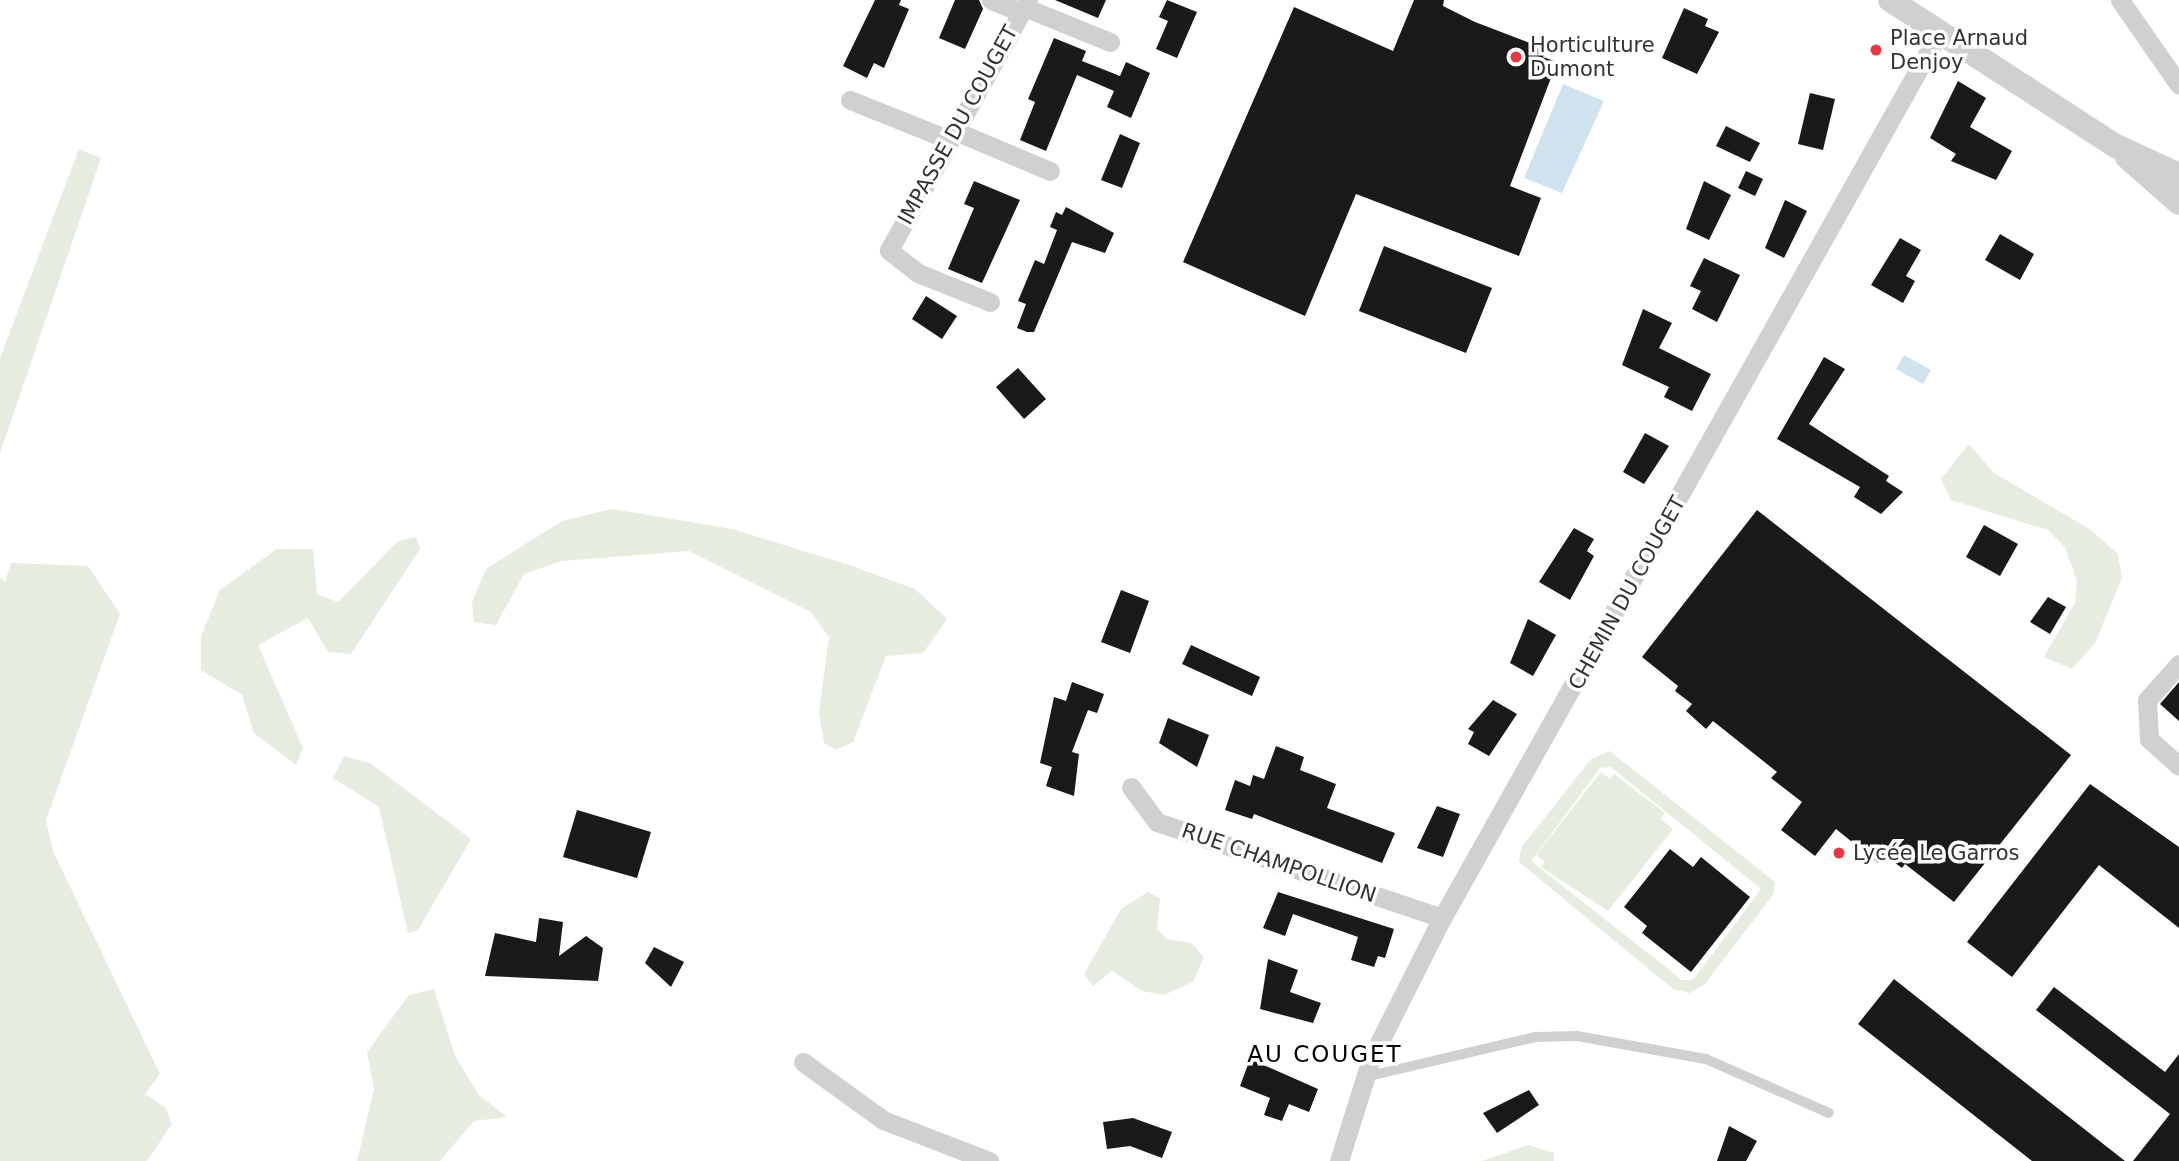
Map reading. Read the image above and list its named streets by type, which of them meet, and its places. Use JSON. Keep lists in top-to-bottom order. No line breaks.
{"streets":{"street":["IMPASSE DU COUGET","CHEMIN DU COUGET","RUE CHAMPOLLION"]},"crossings":[["CHEMIN DU COUGET","RUE CHAMPOLLION"]],"districts":["AU COUGET"],"places":["Place Arnaud Denjoy","Horticulture Dumont","Lycée Le Garros"]}
